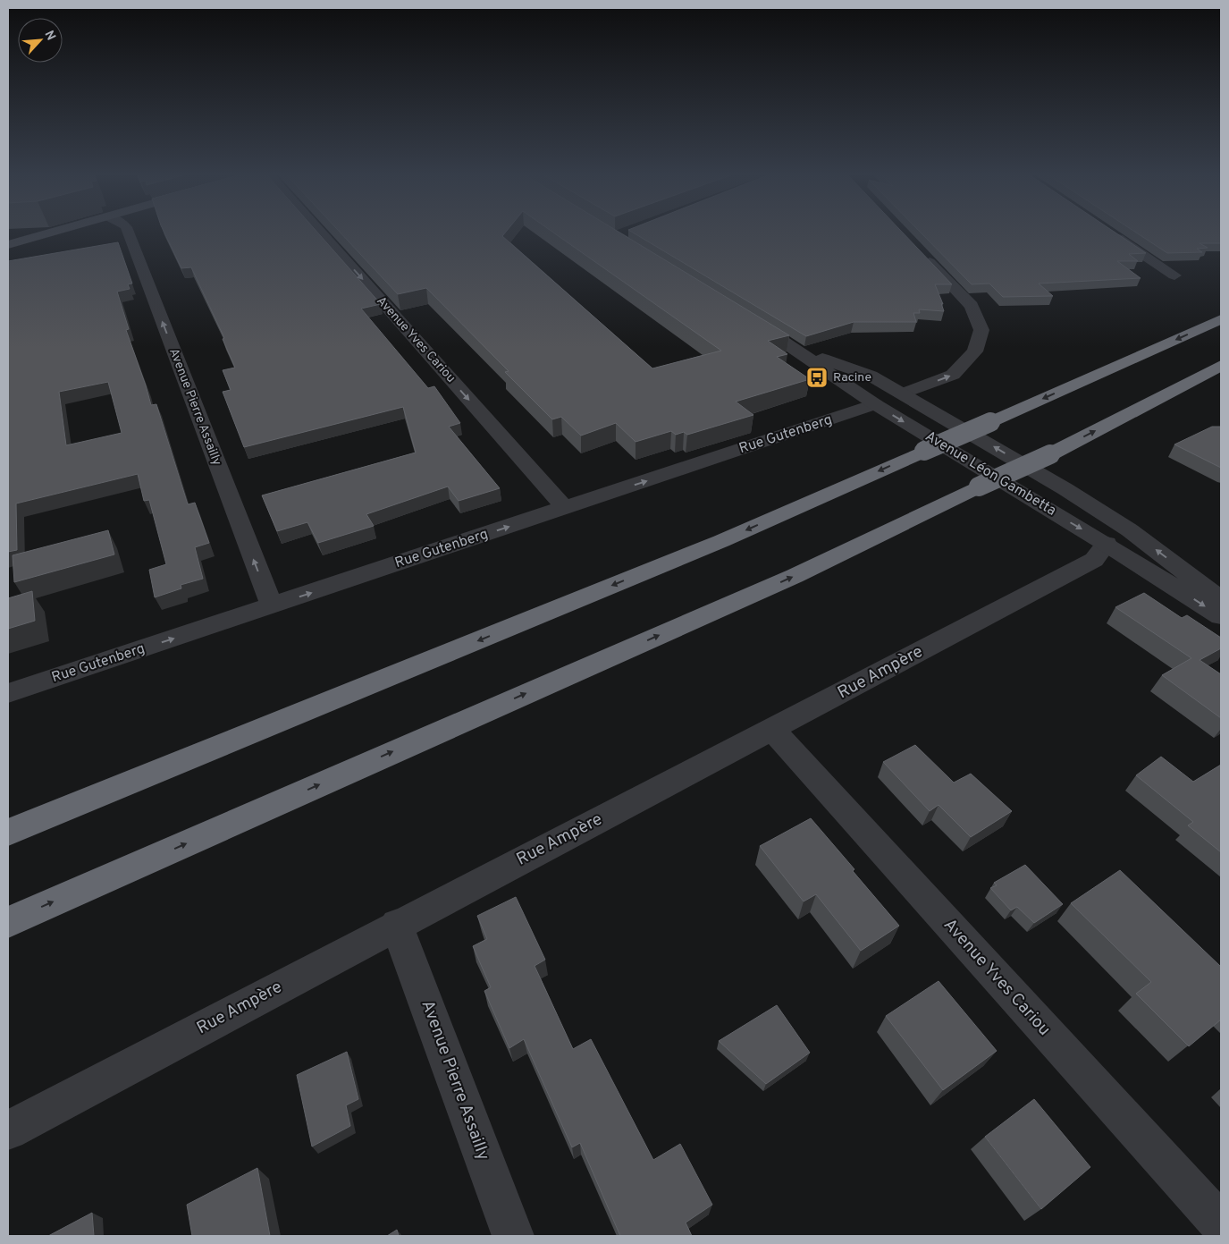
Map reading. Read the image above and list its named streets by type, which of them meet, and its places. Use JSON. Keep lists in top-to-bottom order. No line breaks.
{"streets":{"street":["Avenue Yves Cariou","Avenue Pierre Assailly","Rue Gutenberg","Avenue Léon Gambetta","Rue Ampère"]},"crossings":[["Avenue Yves Cariou","Rue Gutenberg"],["Avenue Yves Cariou","Rue Ampère"],["Avenue Pierre Assailly","Rue Gutenberg"],["Avenue Pierre Assailly","Rue Ampère"],["Rue Gutenberg","Avenue Léon Gambetta"],["Avenue Léon Gambetta","Rue Ampère"]],"one_way":["Avenue Yves Cariou","Avenue Pierre Assailly","Rue Gutenberg"],"places":{"bus stop":["Racine"]},"north":"top right"}
